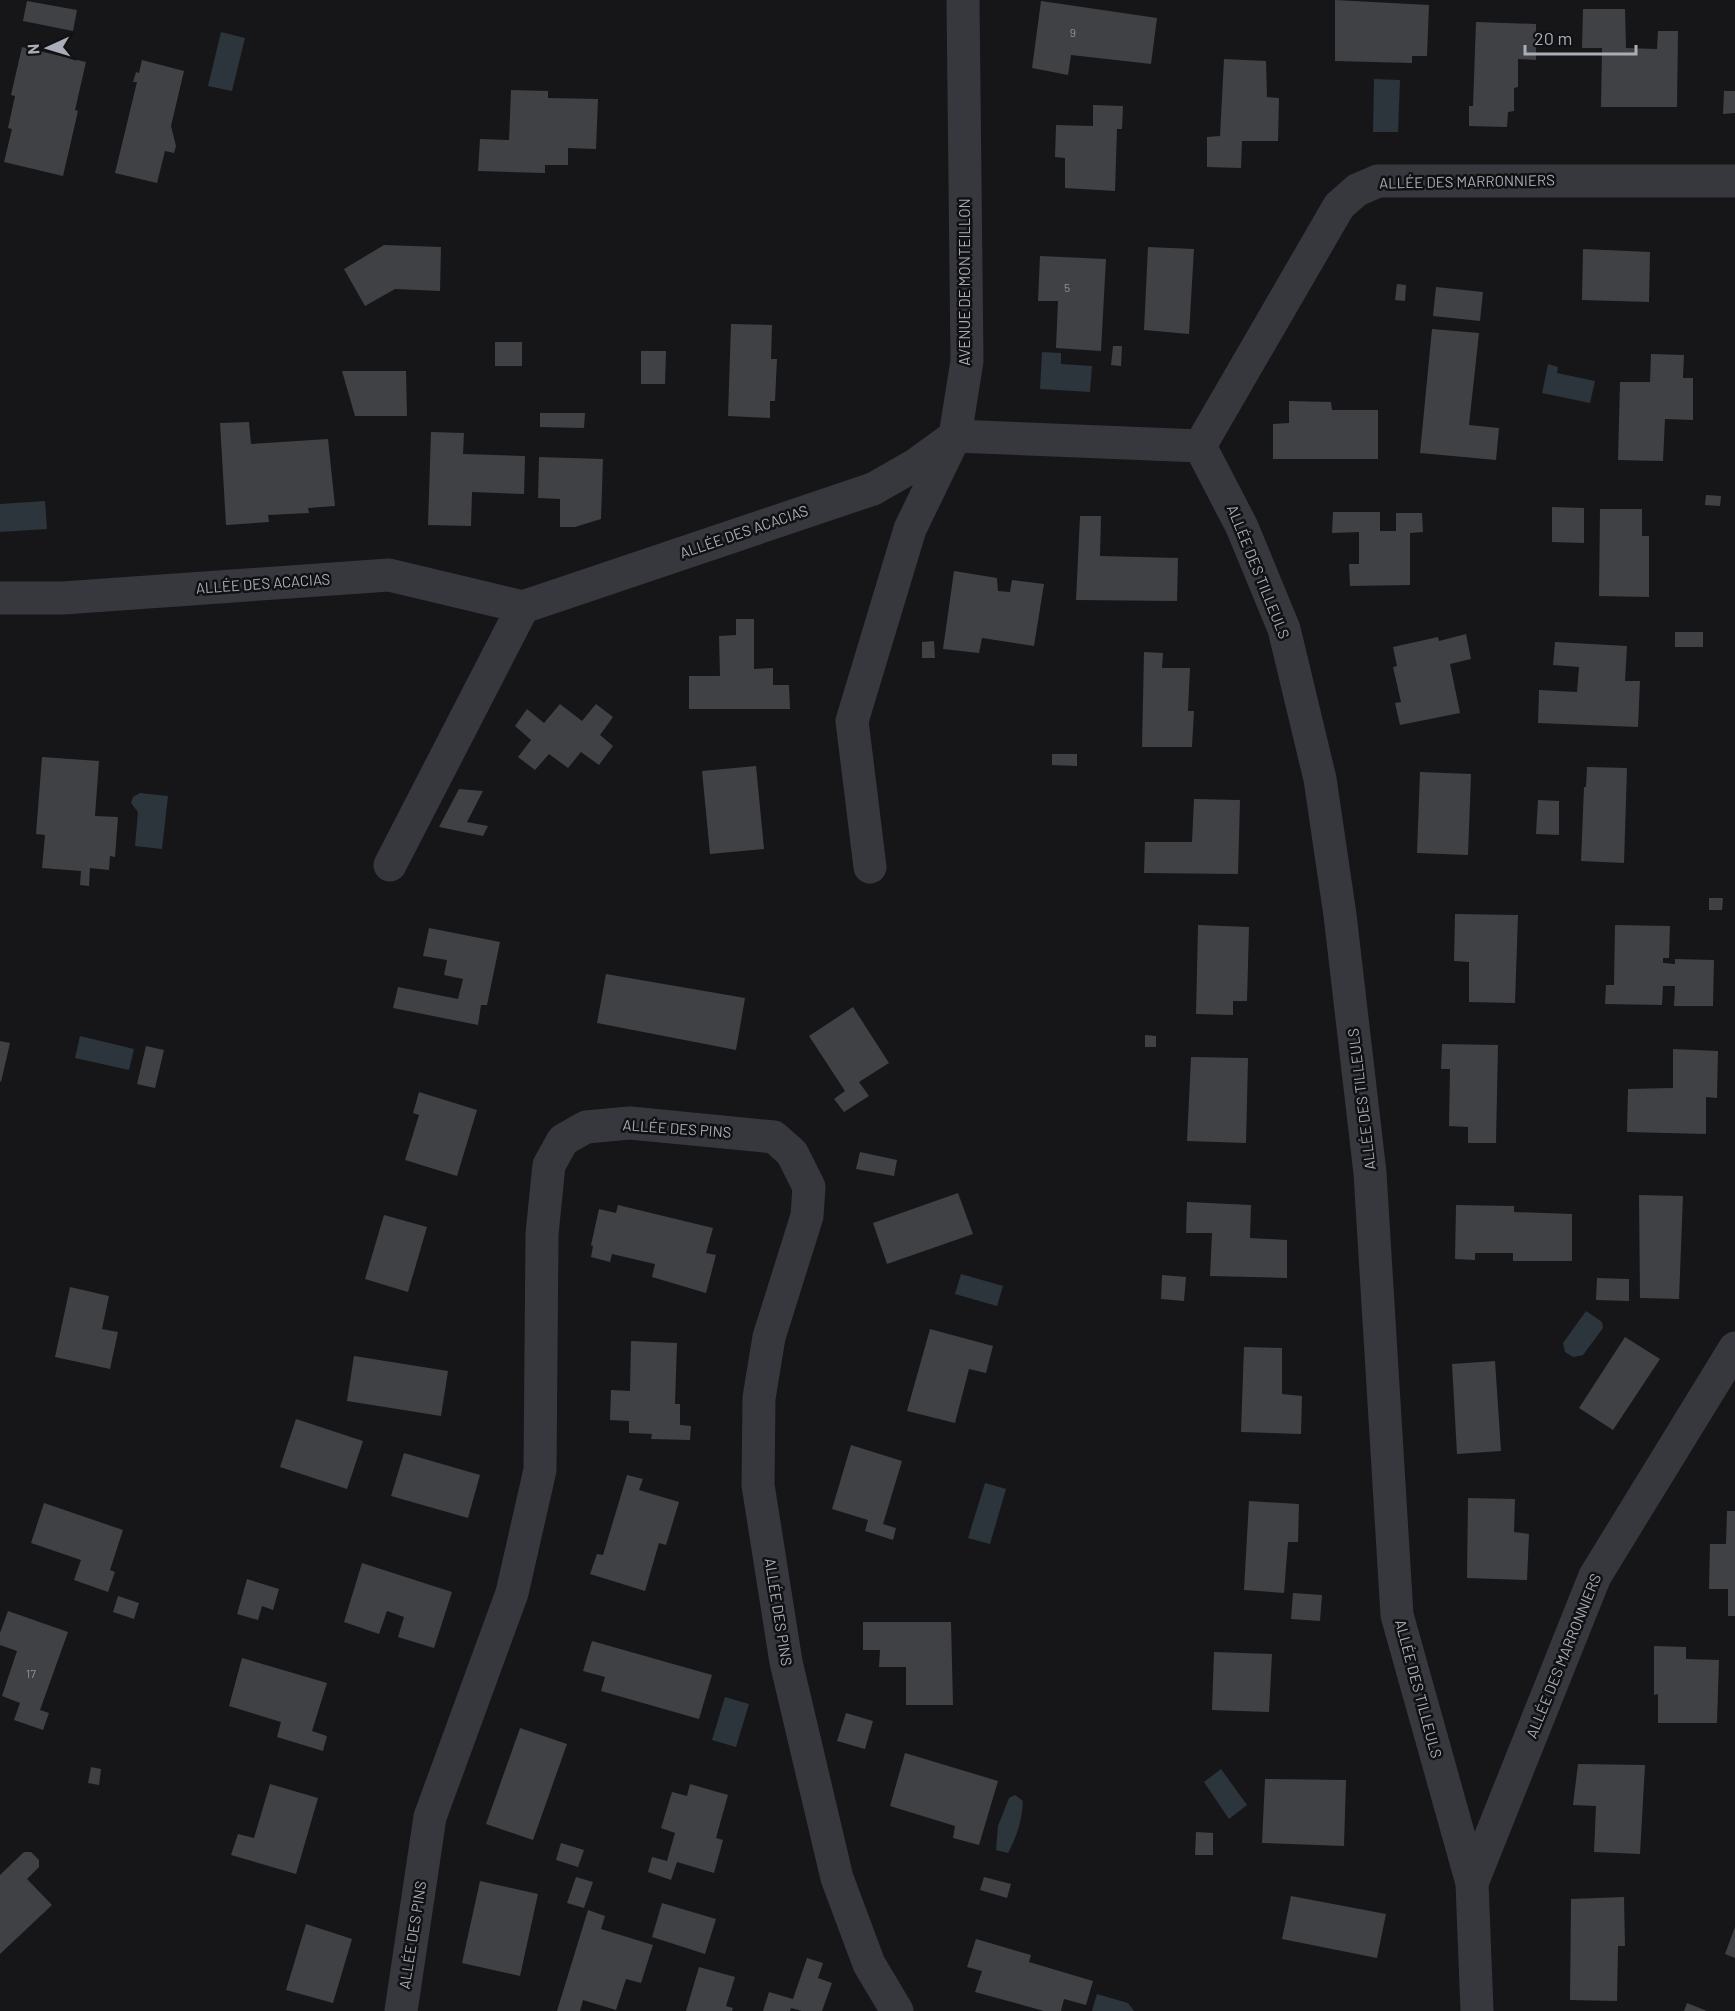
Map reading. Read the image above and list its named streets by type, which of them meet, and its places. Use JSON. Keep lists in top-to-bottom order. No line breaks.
{"streets":{"street":["ALLÉE DES MARRONNIERS","AVENUE DE MONTEILLON","ALLÉE DES ACACIAS","ALLÉE DES TILLEULS","ALLÉE DES PINS"]},"crossings":[["ALLÉE DES MARRONNIERS","ALLÉE DES TILLEULS"],["AVENUE DE MONTEILLON","ALLÉE DES ACACIAS"]],"house_numbers":["9","5","17"],"scale_bar":"20 m","north":"left"}
